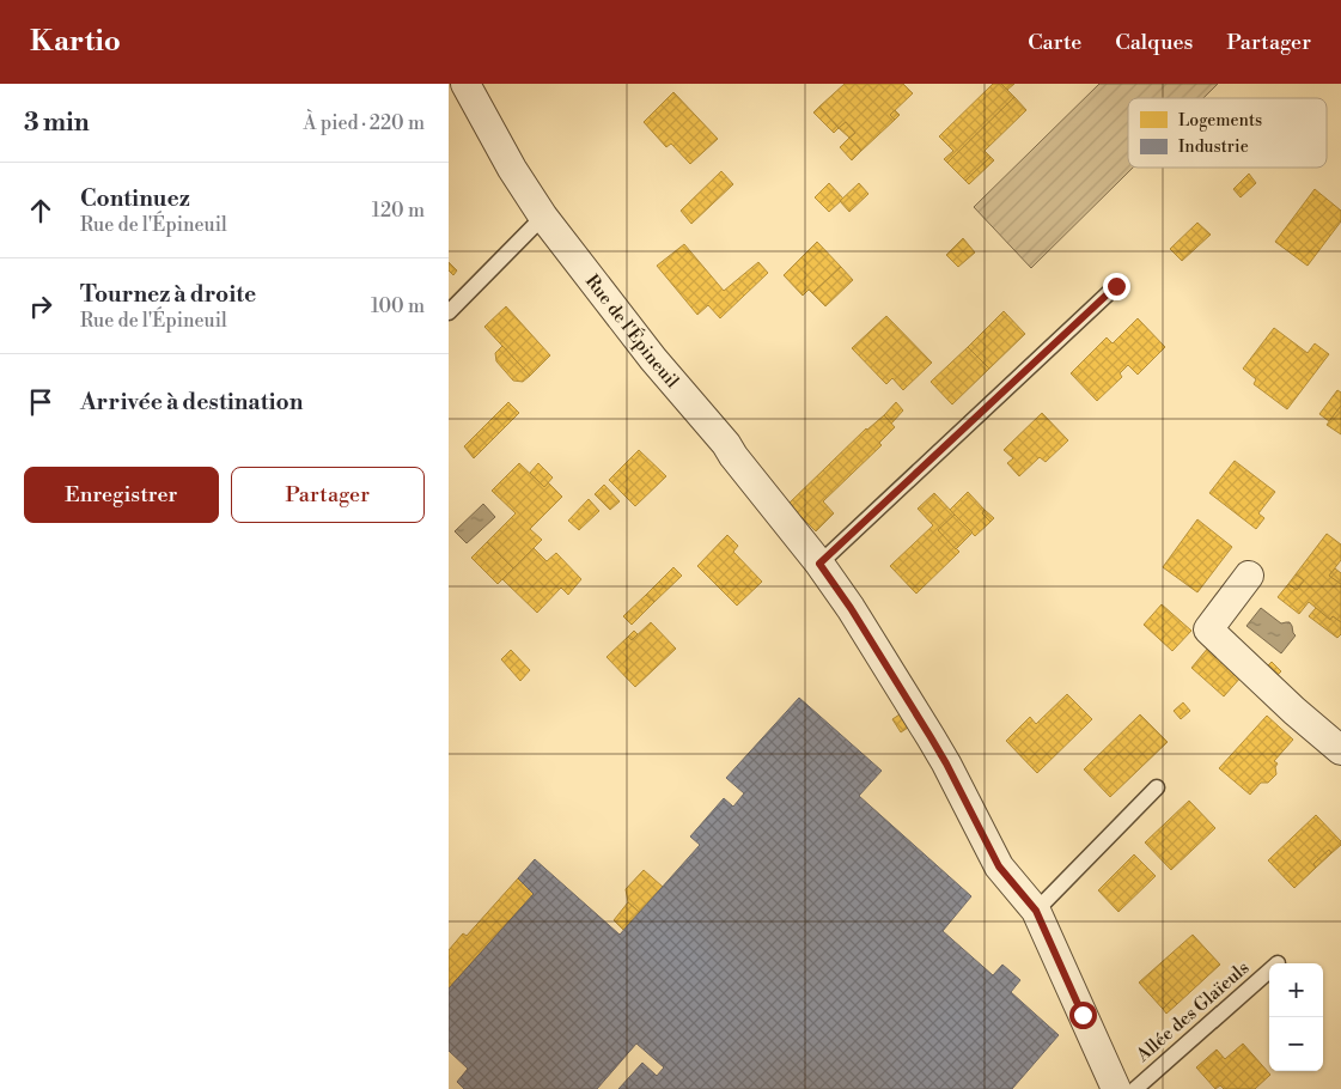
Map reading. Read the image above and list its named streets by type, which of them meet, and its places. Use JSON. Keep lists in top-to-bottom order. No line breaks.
{"streets":{"street":["Rue de l'Épineuil"],"lane":["Allée des Glaïeuls"]},"legend":["Logements","Industrie"],"page":{"header":"Kartio","nav":["Carte","Calques","Partager"],"heading":["3 min","À pied · 220 m"],"list":[["Continuez","Rue de l'Épineuil","120 m"],["Tournez à droite","Rue de l'Épineuil","100 m"],"Arrivée à destination"],"buttons":["Enregistrer","Partager"],"map_buttons":["+","−"]}}
